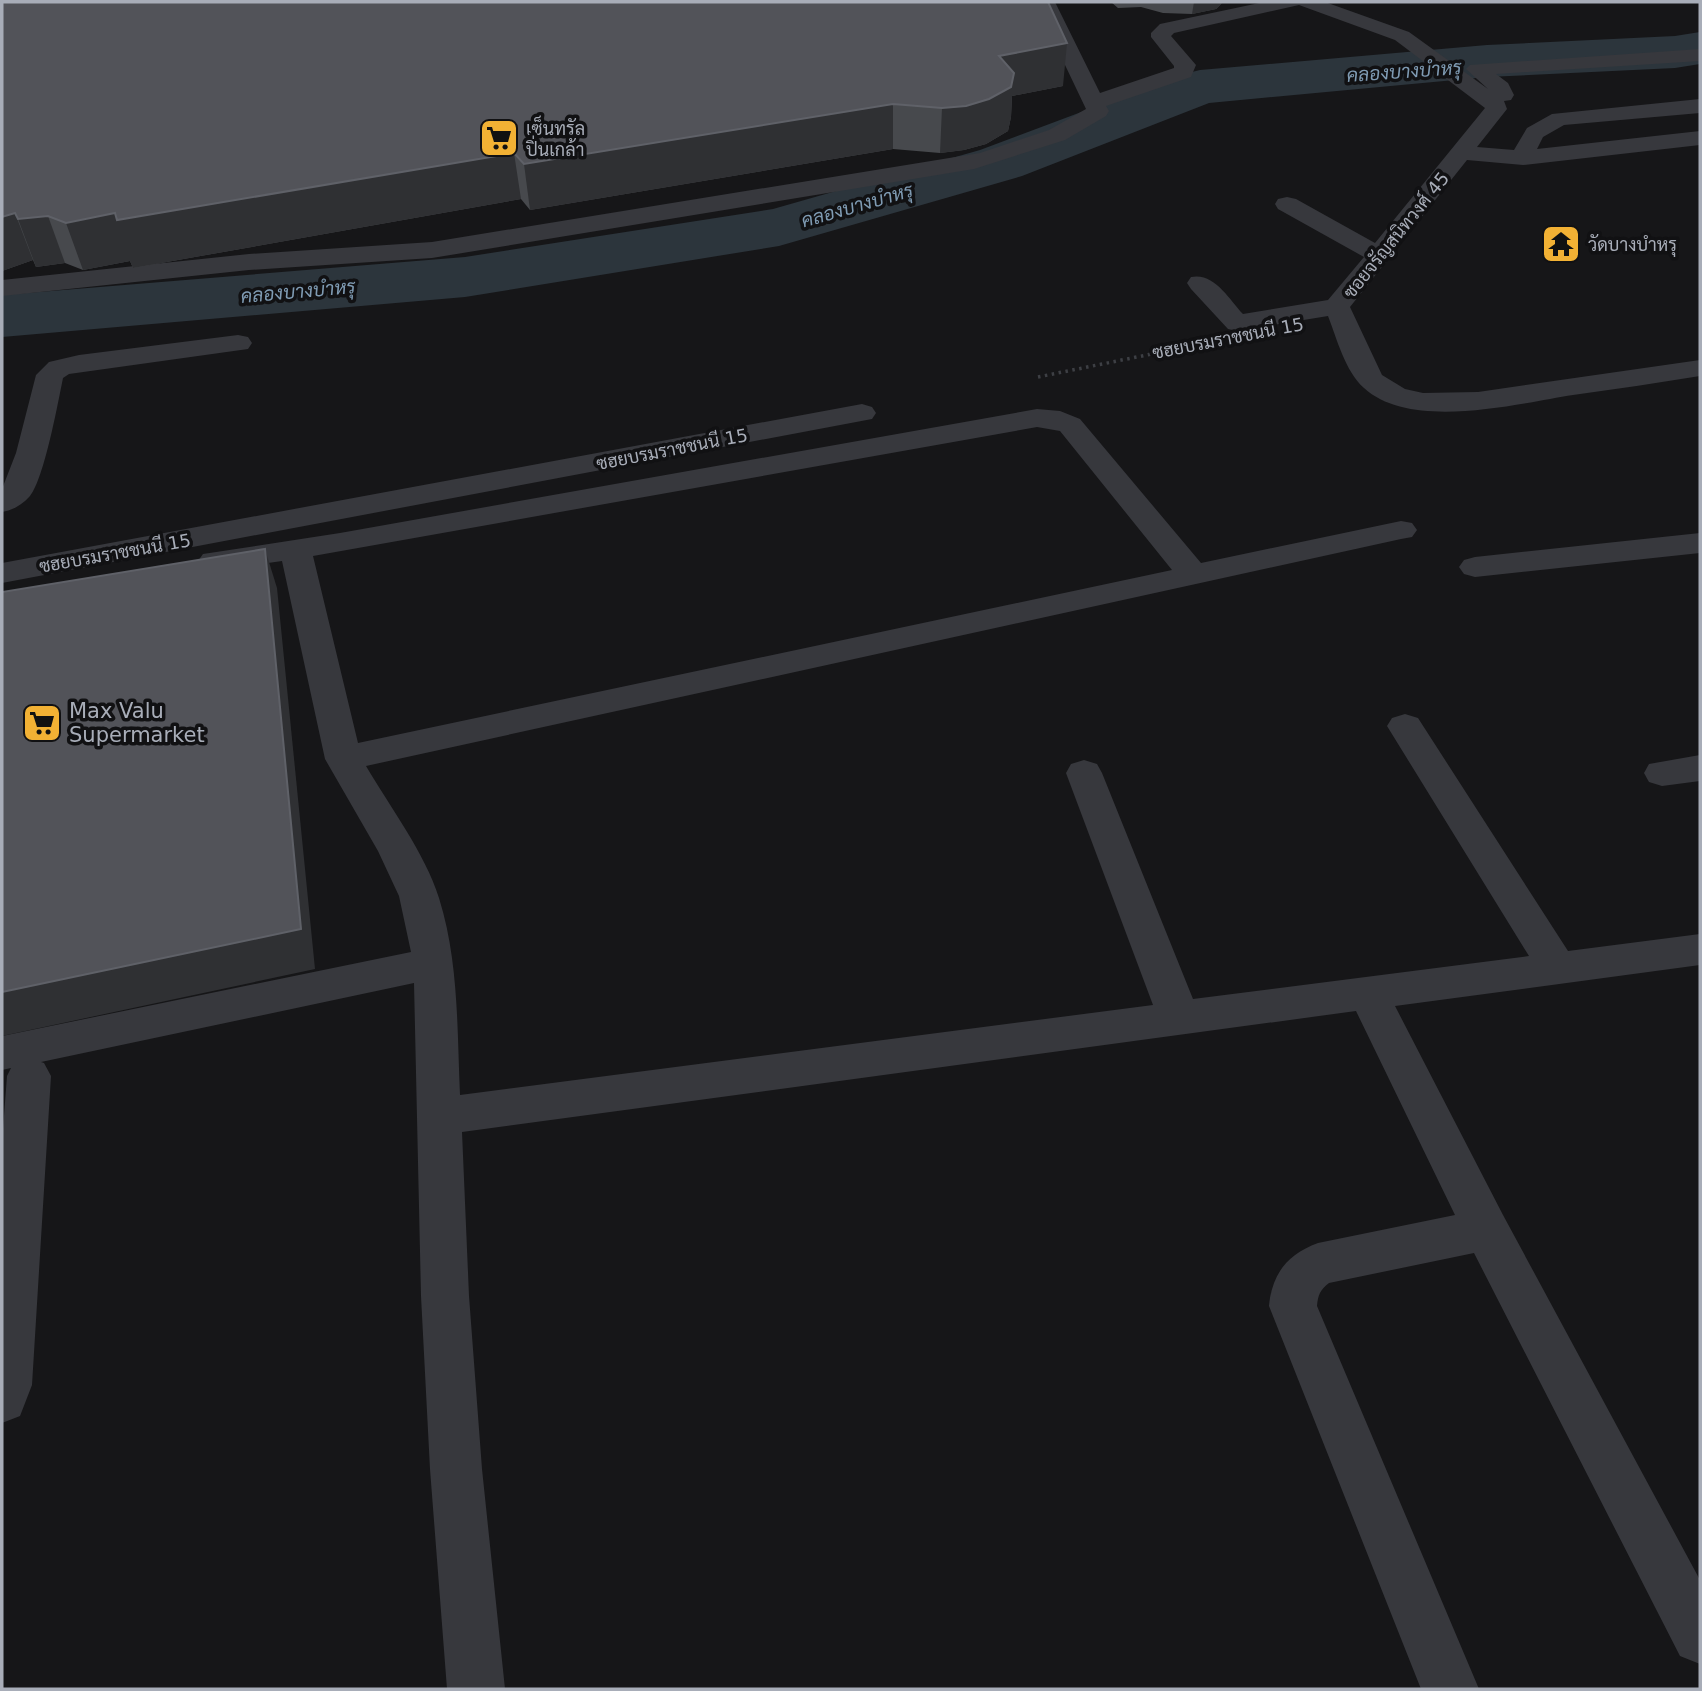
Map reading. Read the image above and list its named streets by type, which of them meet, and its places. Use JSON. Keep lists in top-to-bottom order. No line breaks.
{"streets":{"street":["ซอยจรัญสนิทวงศ์ 45","ซฮยบรมราชชนนี 15"]},"water":["คลองบางบำหรุ"],"places":{"supermarket":["เซ็นทรัล ปิ่นเกล้า","Max Valu Supermarket"],"temple":["วัดบางบำหรุ"]}}
